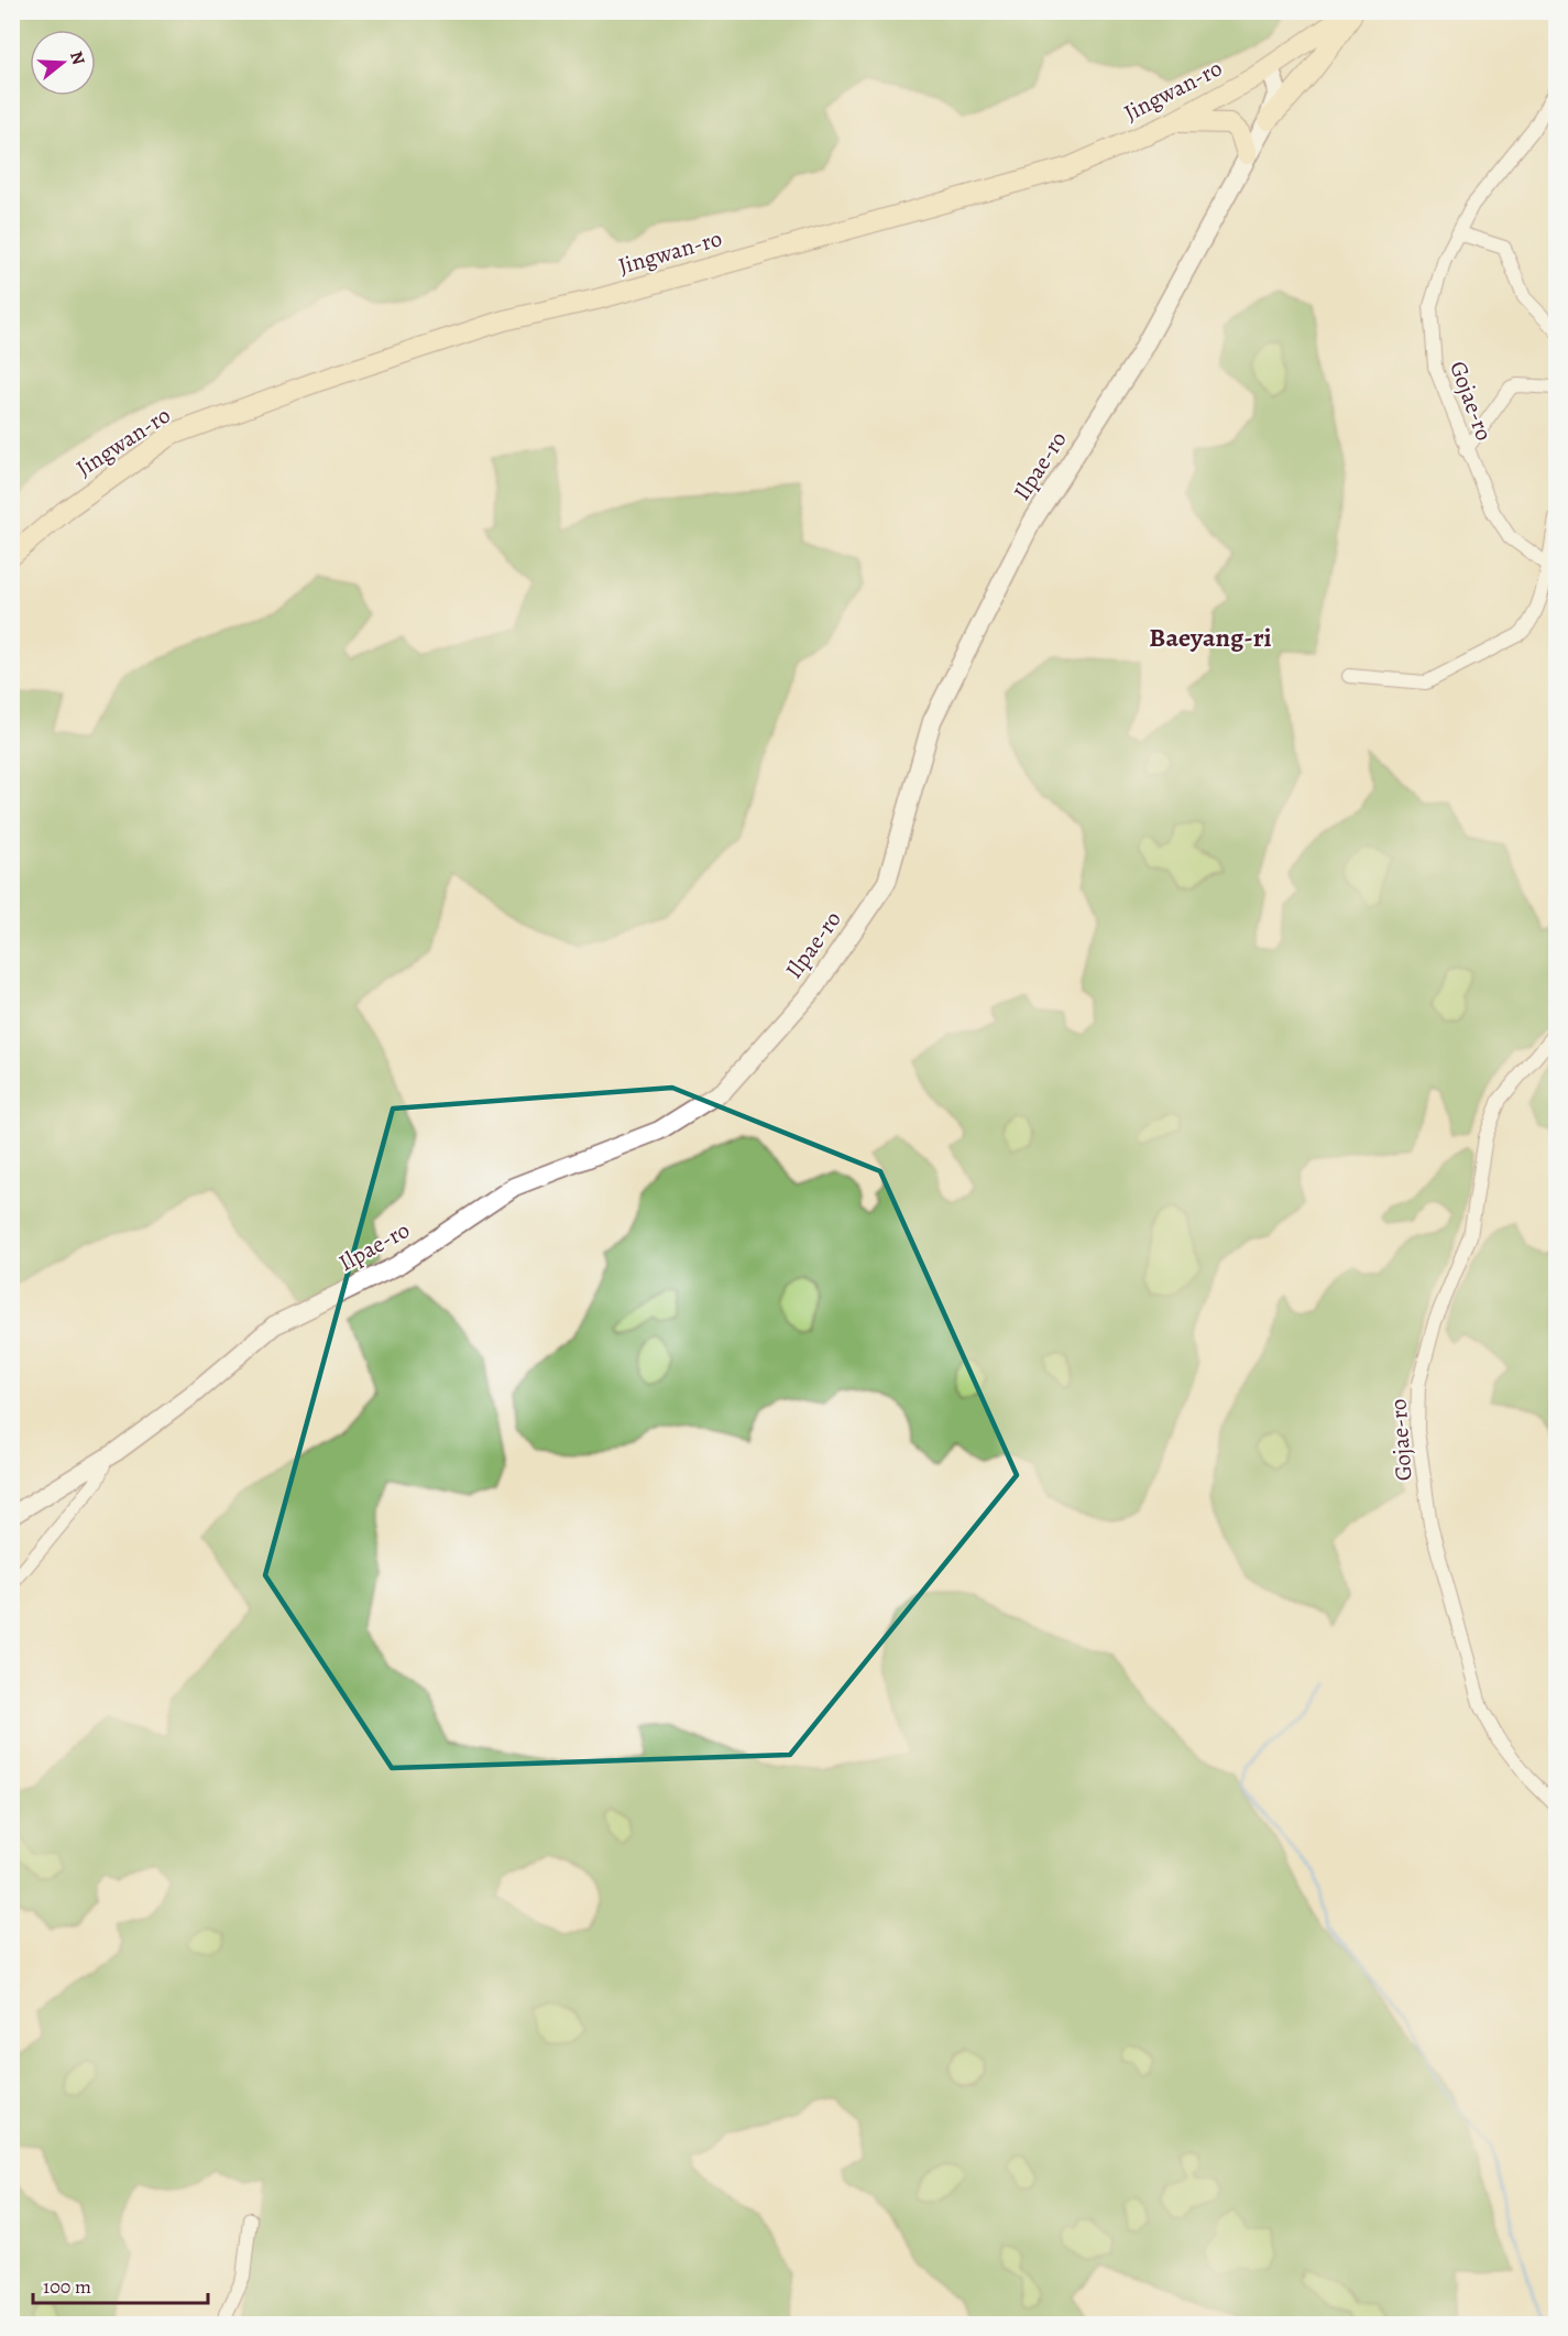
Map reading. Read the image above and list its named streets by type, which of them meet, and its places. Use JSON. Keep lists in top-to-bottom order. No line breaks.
{"streets":{"main road":["Jingwan-ro"],"street":["Gojae-ro","Ilpae-ro"]},"crossings":[["Jingwan-ro","Ilpae-ro"]],"districts":["Baeyang-ri"],"scale_bar":"100 m","north":"right"}
